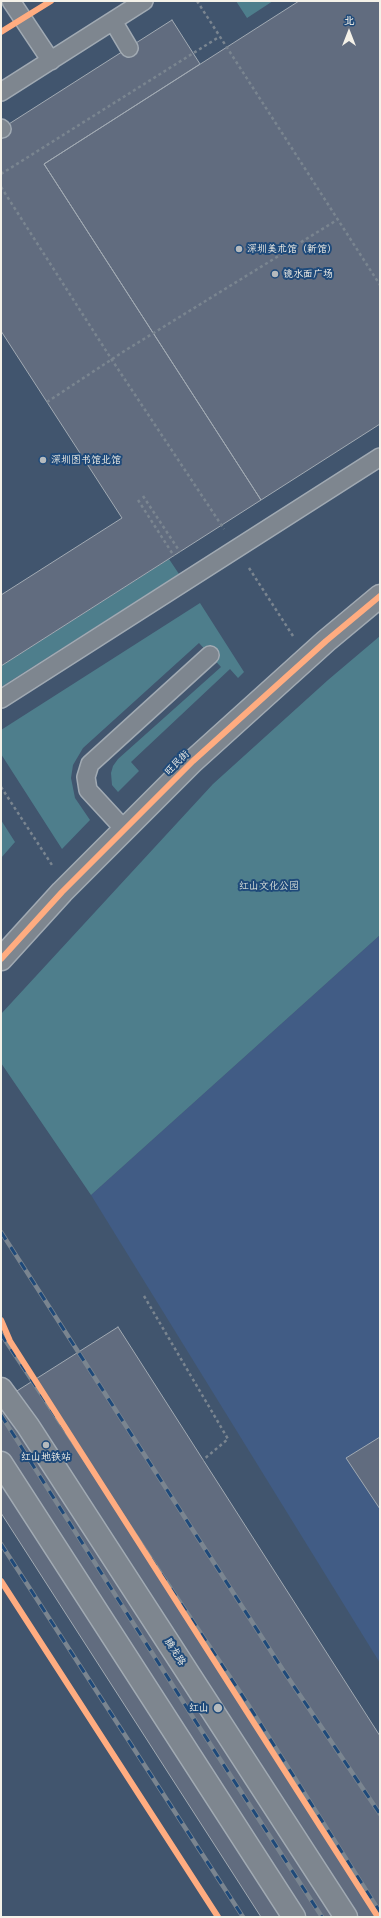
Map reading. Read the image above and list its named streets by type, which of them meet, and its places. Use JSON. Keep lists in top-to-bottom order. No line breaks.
{"streets":{"main road":["旺民街","腾龙路"]},"parks":["红山文化公园"],"places":["深圳美术馆（新馆）","镜水面广场","深圳图书馆北馆","红山地铁站","红山"],"north":"top"}
